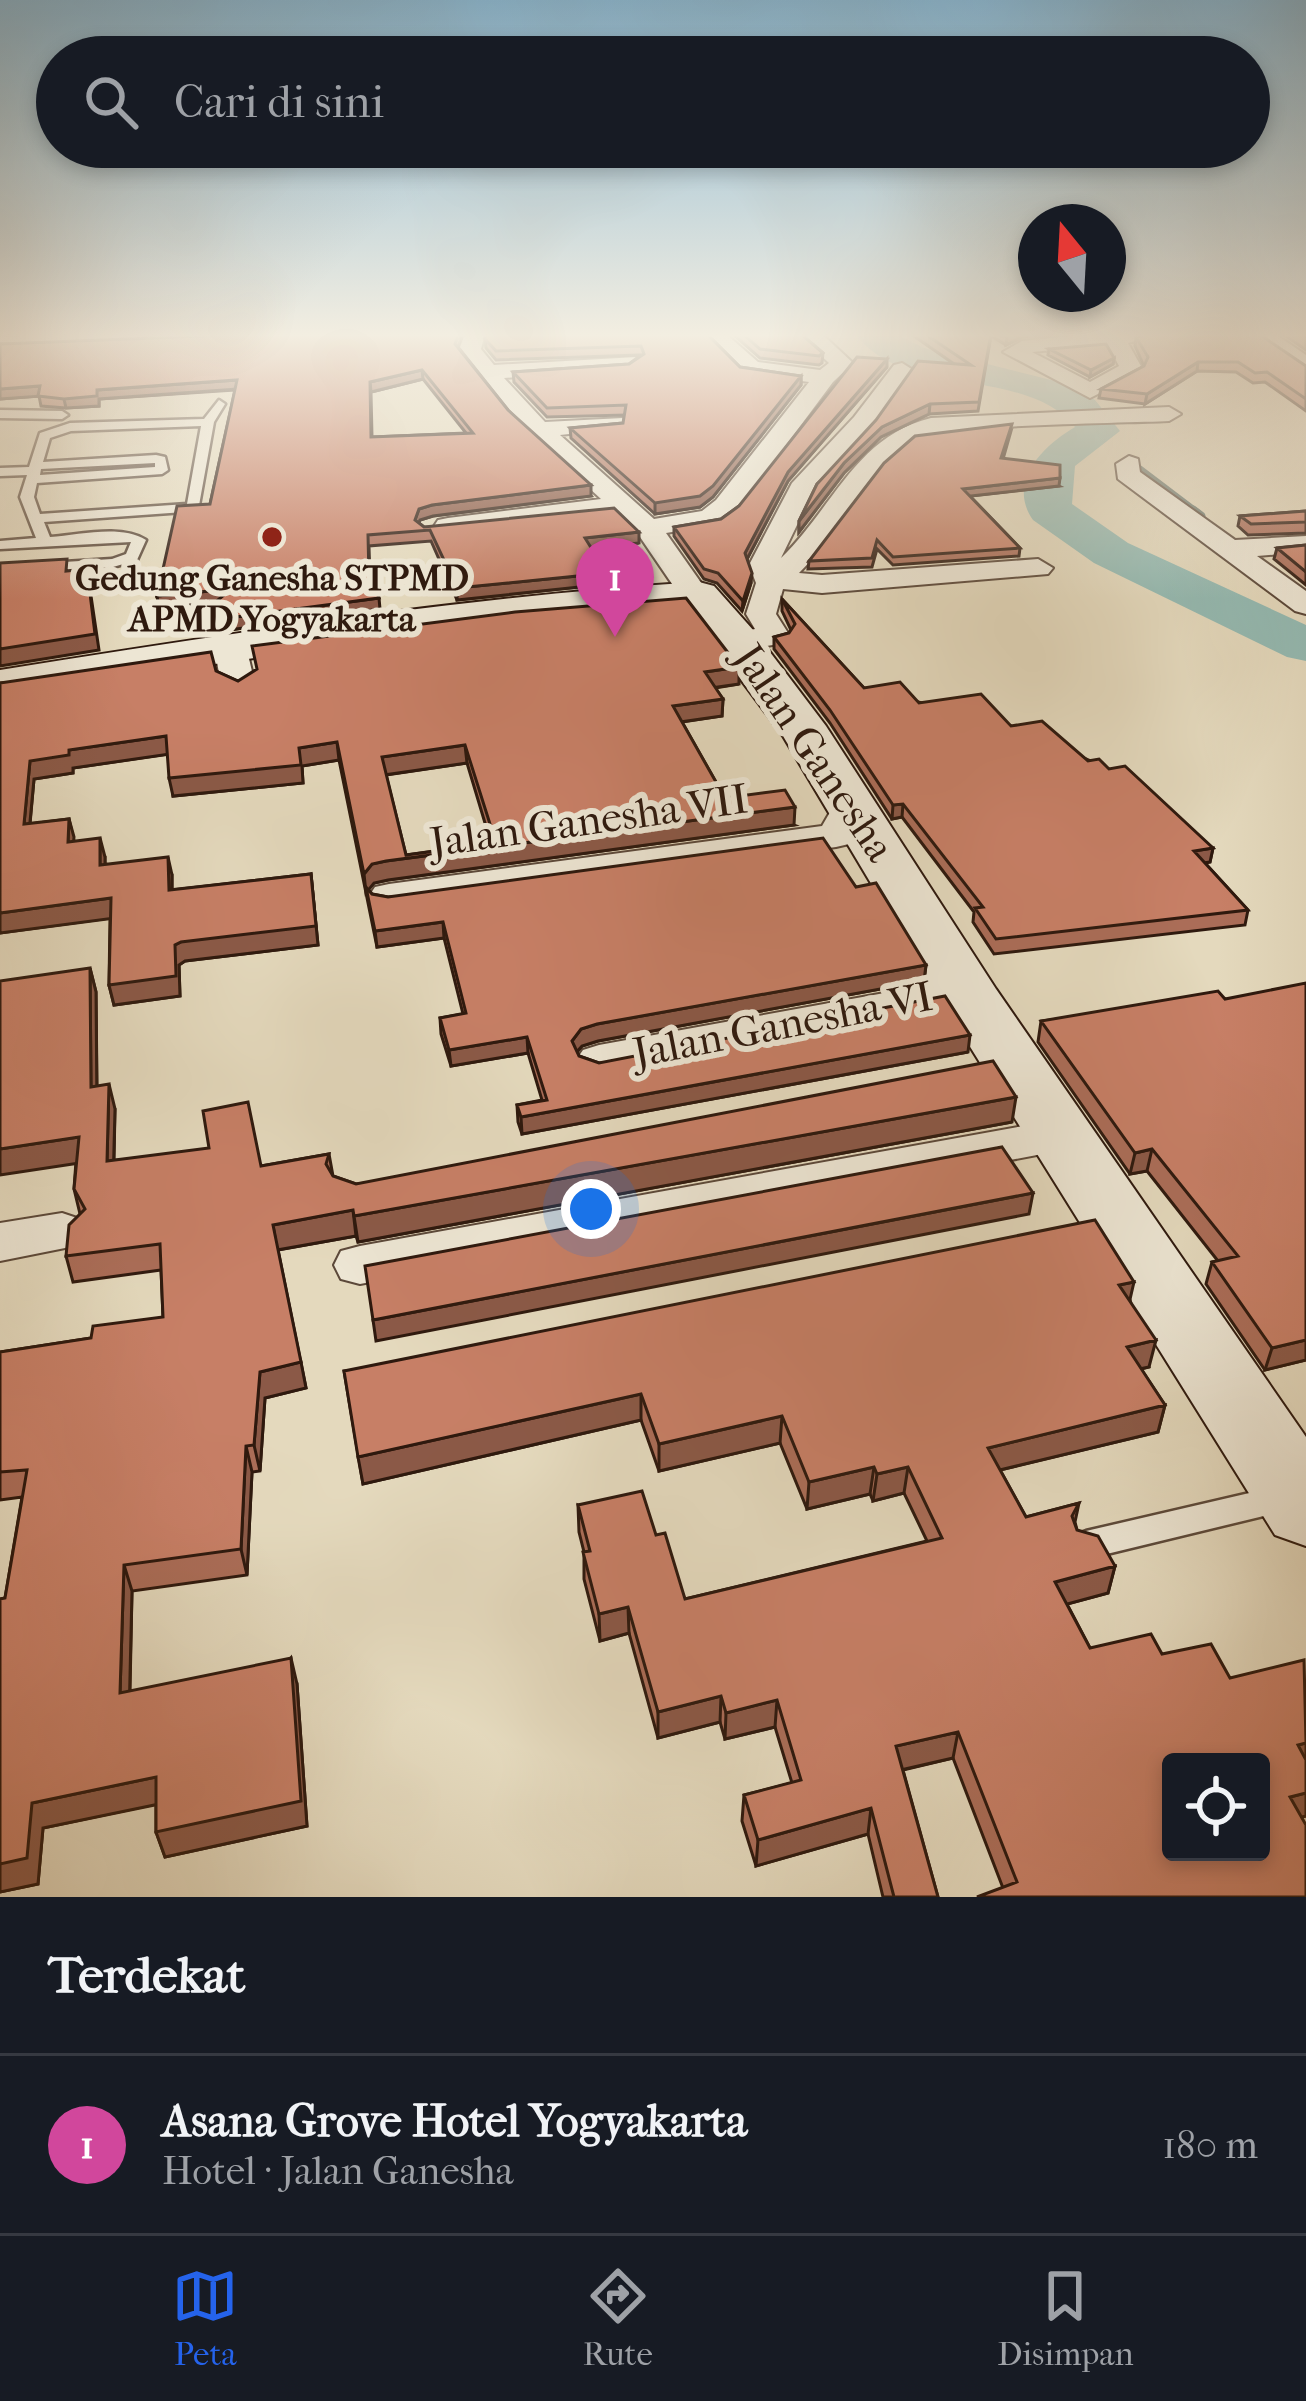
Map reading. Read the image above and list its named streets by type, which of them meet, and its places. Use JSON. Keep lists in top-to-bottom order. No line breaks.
{"streets":{"street":["Jalan Ganesha","Jalan Ganesha VII","Jalan Ganesha VI"]},"crossings":[["Jalan Ganesha","Jalan Ganesha VII"],["Jalan Ganesha","Jalan Ganesha VI"]],"places":["Gedung Ganesha STPMD APMD Yogyakarta"],"north":"top","page":{"search":"Cari di sini","pins":"1","heading":"Terdekat","list":[{"mark":"1","name":"Asana Grove Hotel Yogyakarta","note":"Hotel · Jalan Ganesha","value":"180 m"}],"nav":["Peta","Rute","Disimpan"]}}
